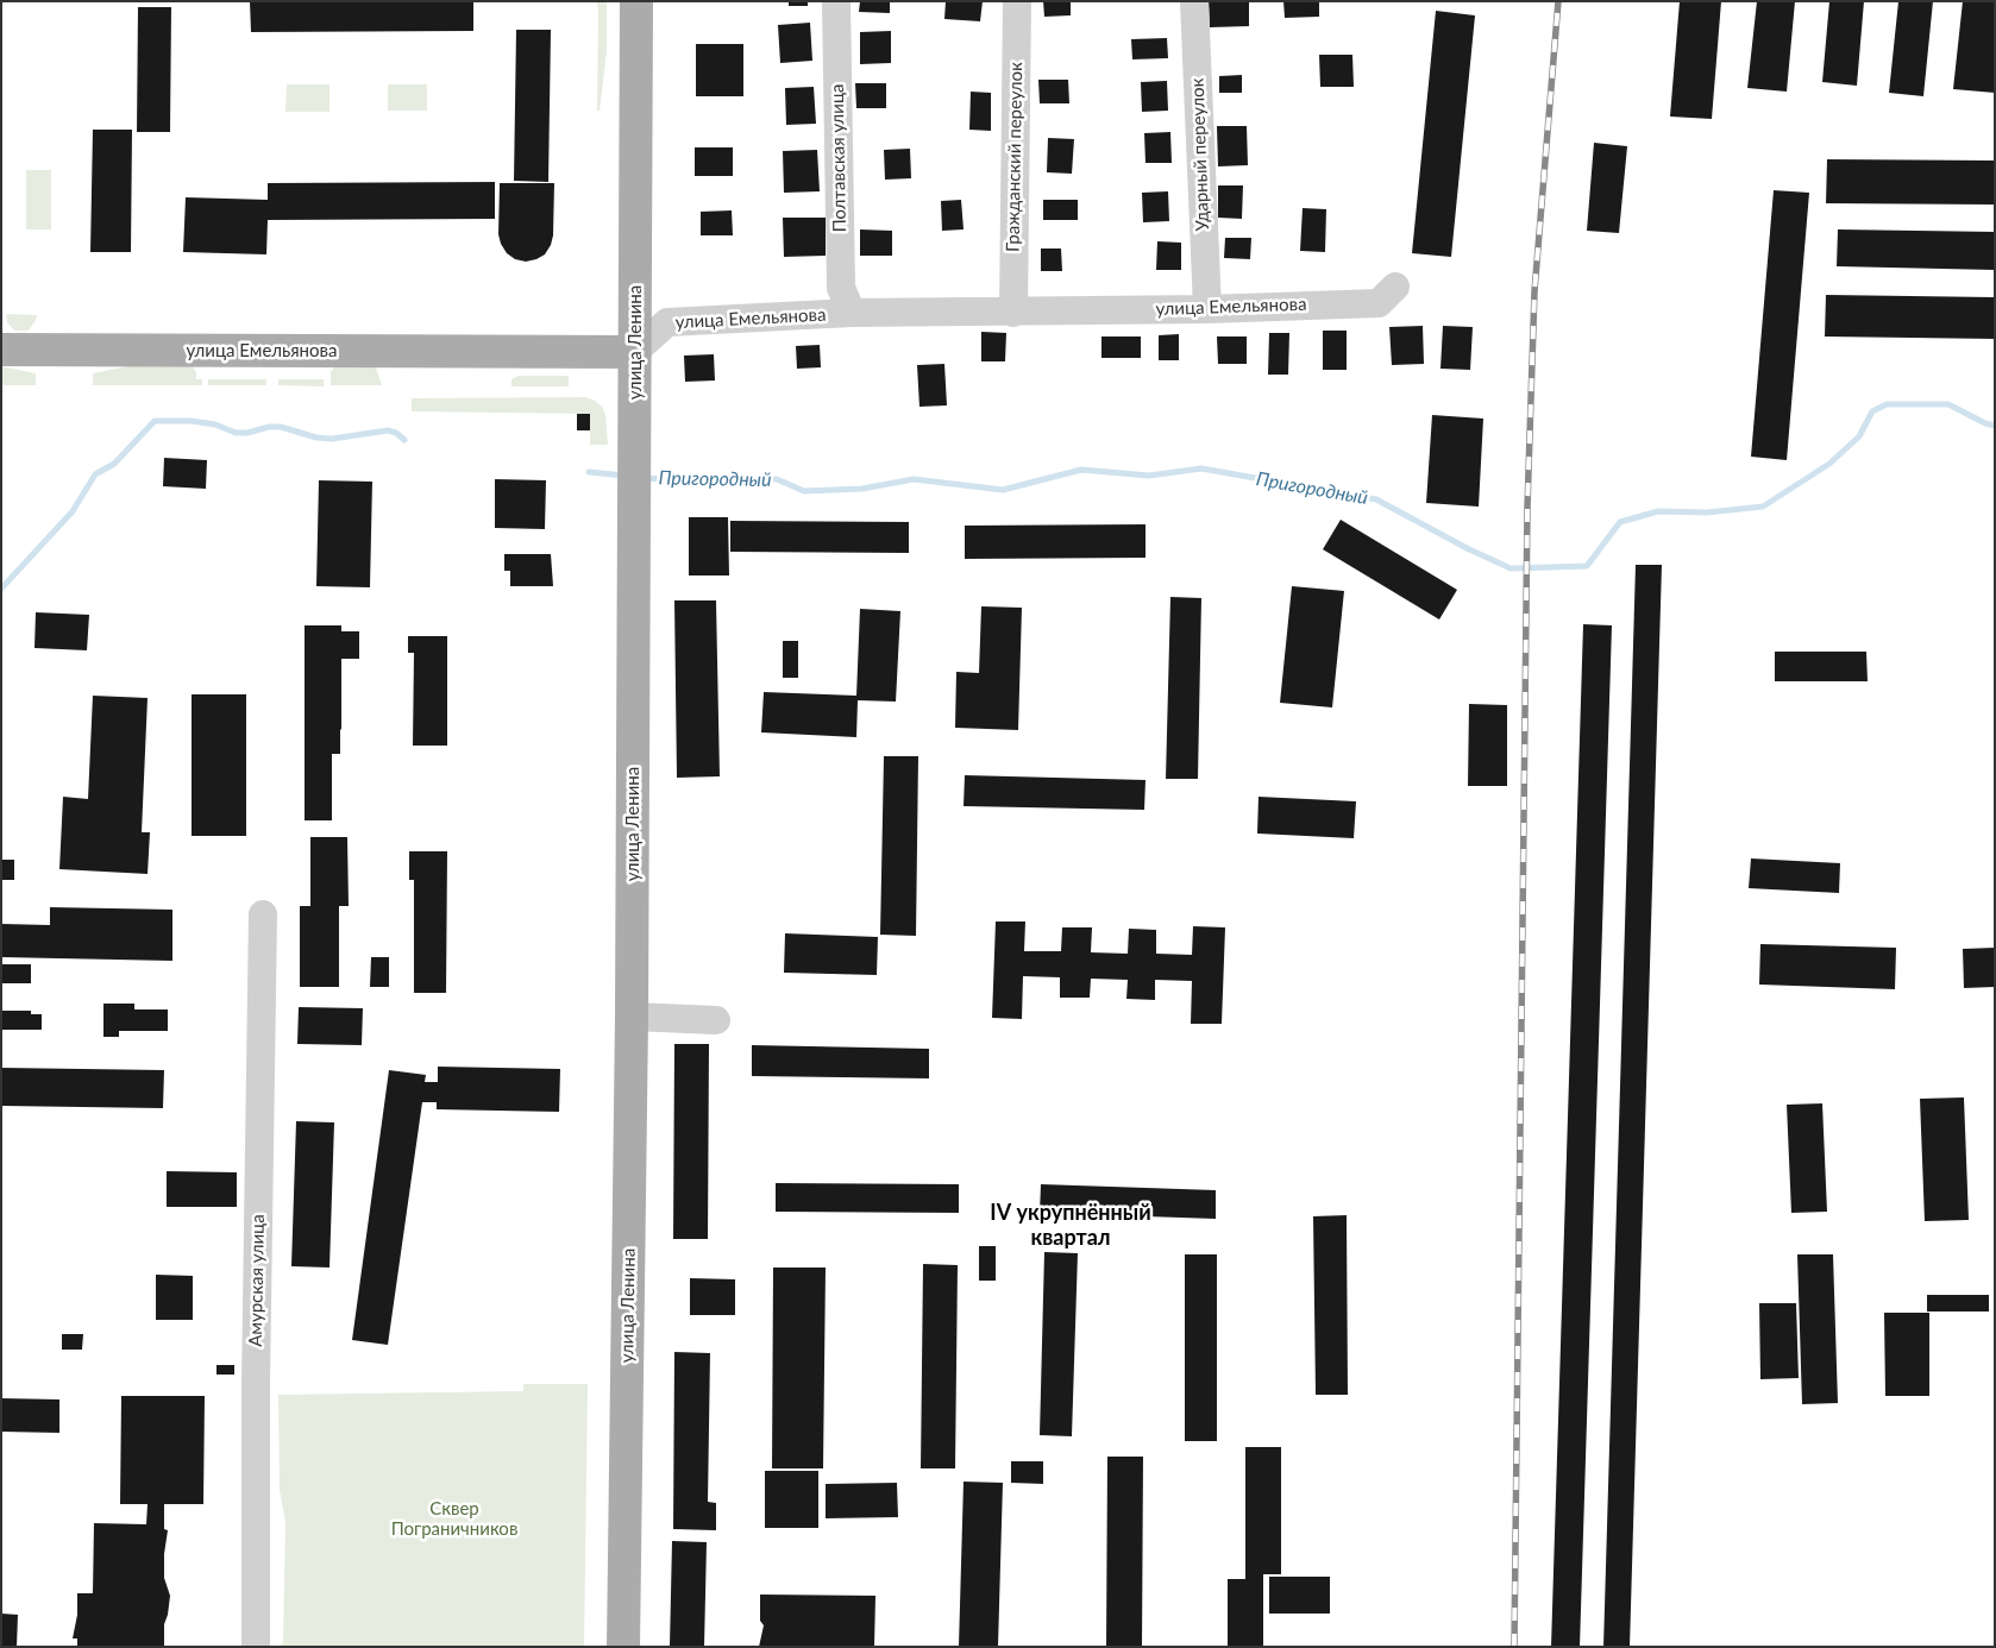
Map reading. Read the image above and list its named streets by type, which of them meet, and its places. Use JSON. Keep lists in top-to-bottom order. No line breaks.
{"streets":{"main road":["улица Емельянова","улица Ленина"],"street":["Ударный переулок","Гражданский переулок","Полтавская улица","Амурская улица"]},"crossings":[["Ударный переулок","улица Емельянова"],["Гражданский переулок","улица Емельянова"],["Полтавская улица","улица Емельянова"],["улица Емельянова","улица Ленина"]],"districts":["IV укрупнённый квартал"],"water":["Пригородный"],"parks":["Сквер Пограничников"]}
